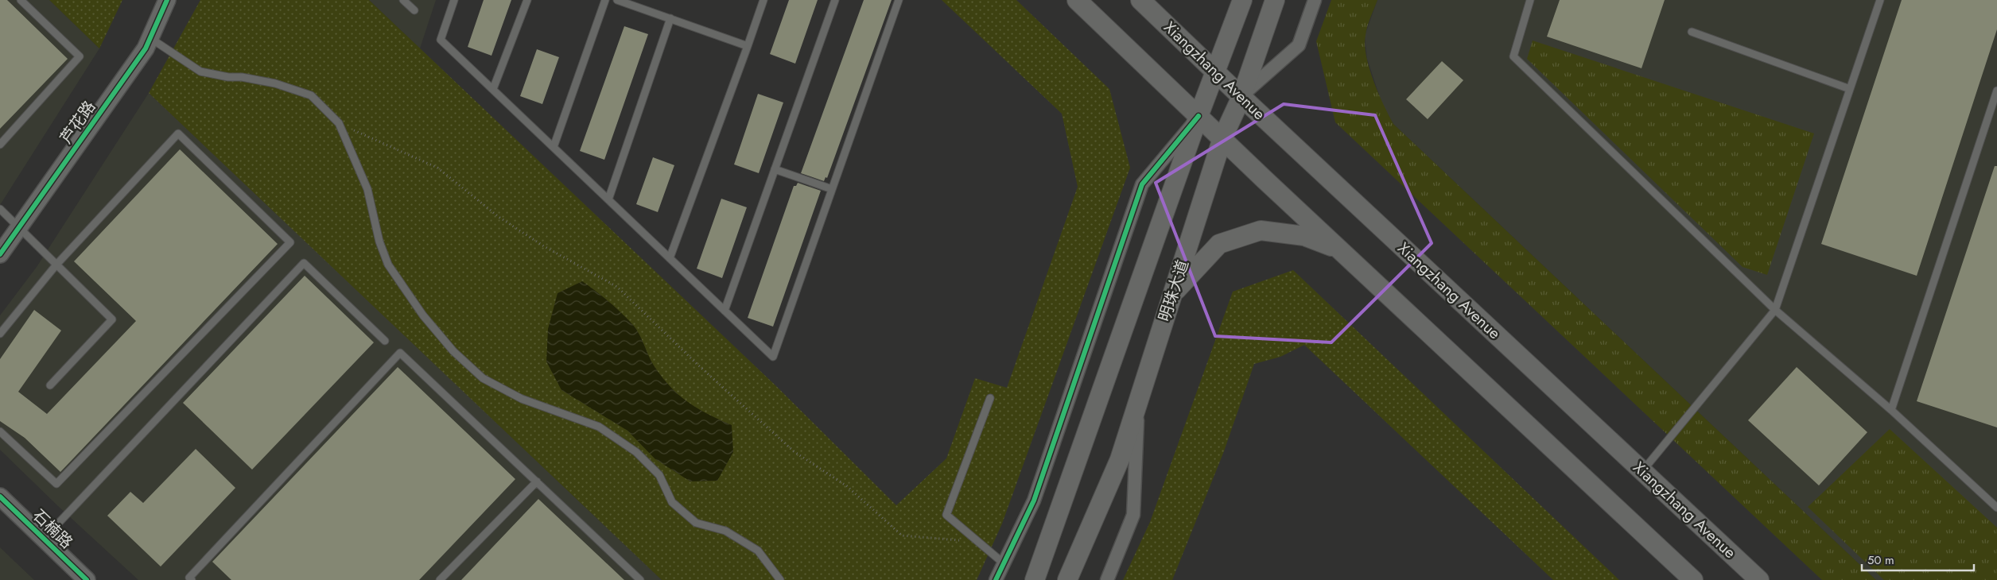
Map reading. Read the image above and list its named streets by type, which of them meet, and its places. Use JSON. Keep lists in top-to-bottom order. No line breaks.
{"streets":{"main road":["Xiangzhang Avenue","明珠大道"],"street":["芦花路","石楠路"]},"crossings":[["Xiangzhang Avenue","明珠大道"]],"scale_bar":"50 m"}
